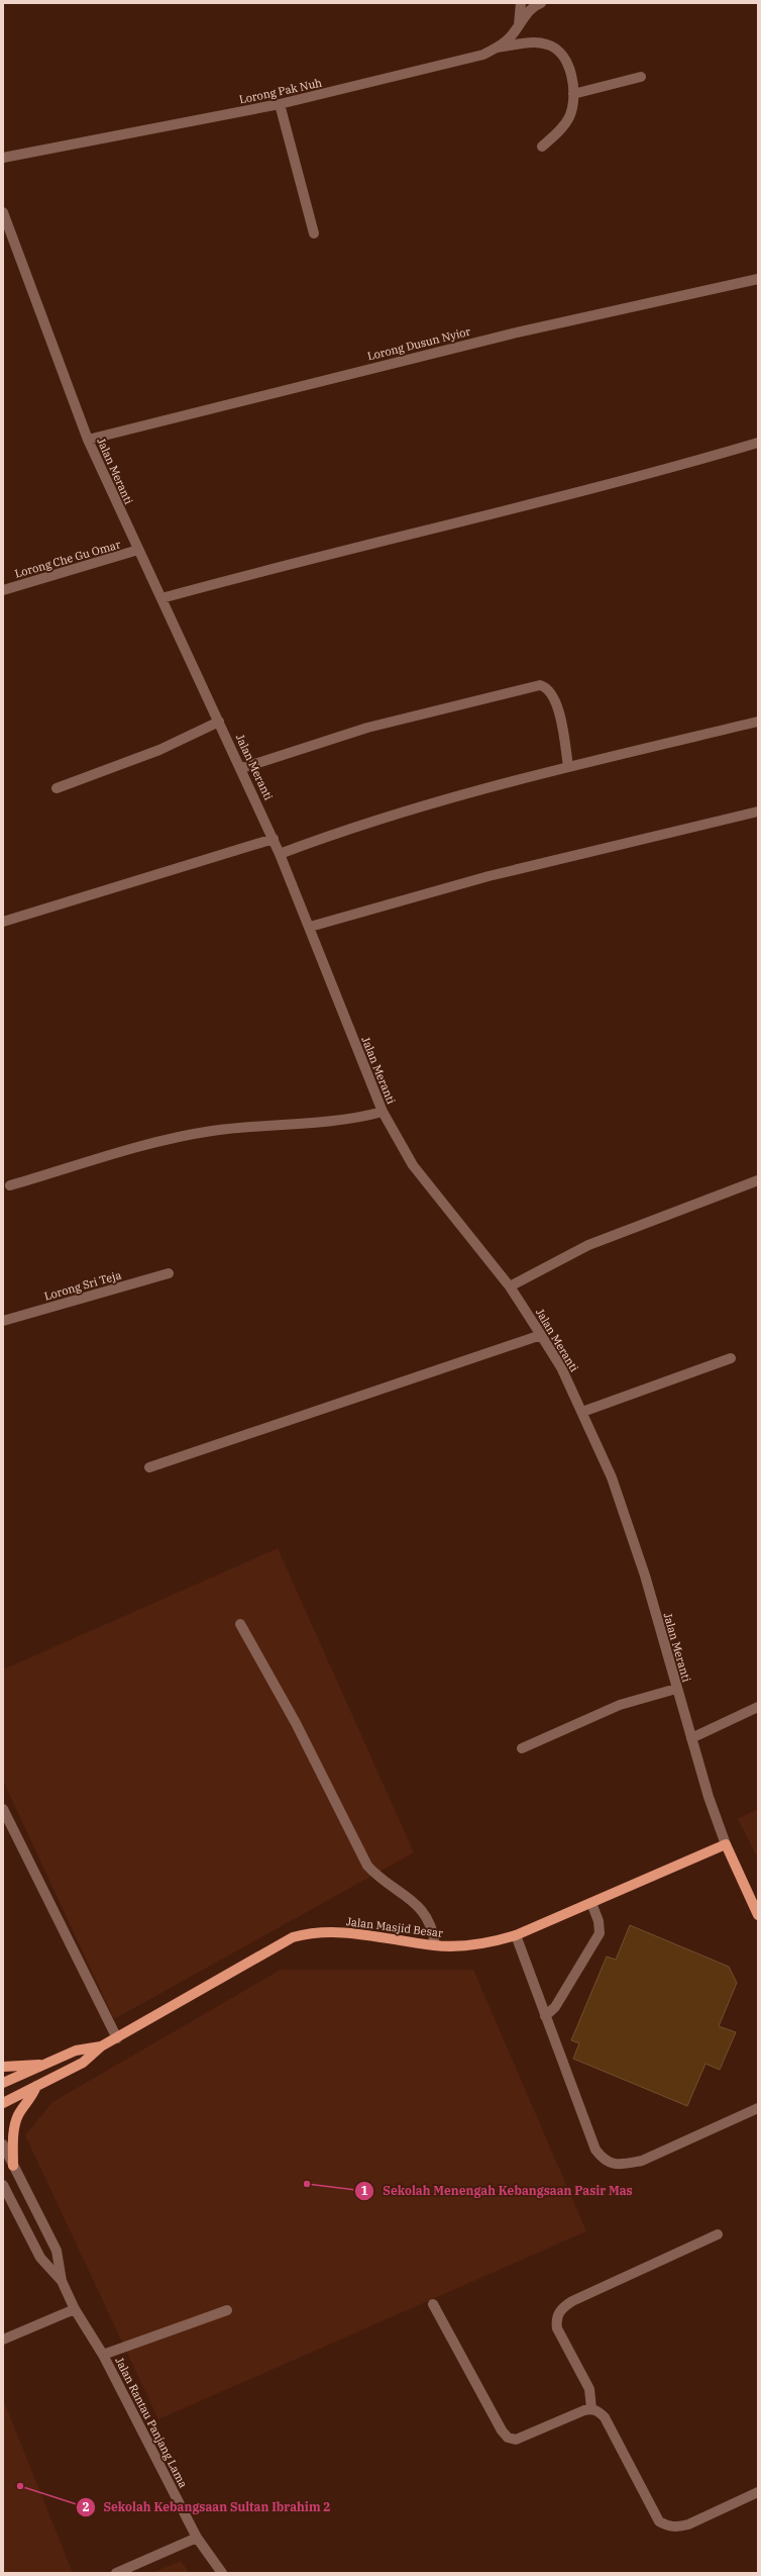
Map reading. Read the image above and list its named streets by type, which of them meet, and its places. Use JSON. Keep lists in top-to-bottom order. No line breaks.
{"streets":{"main road":["Jalan Meranti","Jalan Masjid Besar"],"street":["Lorong Pak Nuh","Lorong Dusun Nyior","Lorong Che Gu Omar","Lorong Sri Teja","Jalan Rantau Panjang Lama"]},"crossings":[["Lorong Dusun Nyior","Jalan Meranti"],["Jalan Meranti","Lorong Che Gu Omar"],["Jalan Meranti","Jalan Masjid Besar"]],"places":["Sekolah Menengah Kebangsaan Pasir Mas","Sekolah Kebangsaan Sultan Ibrahim 2"]}
